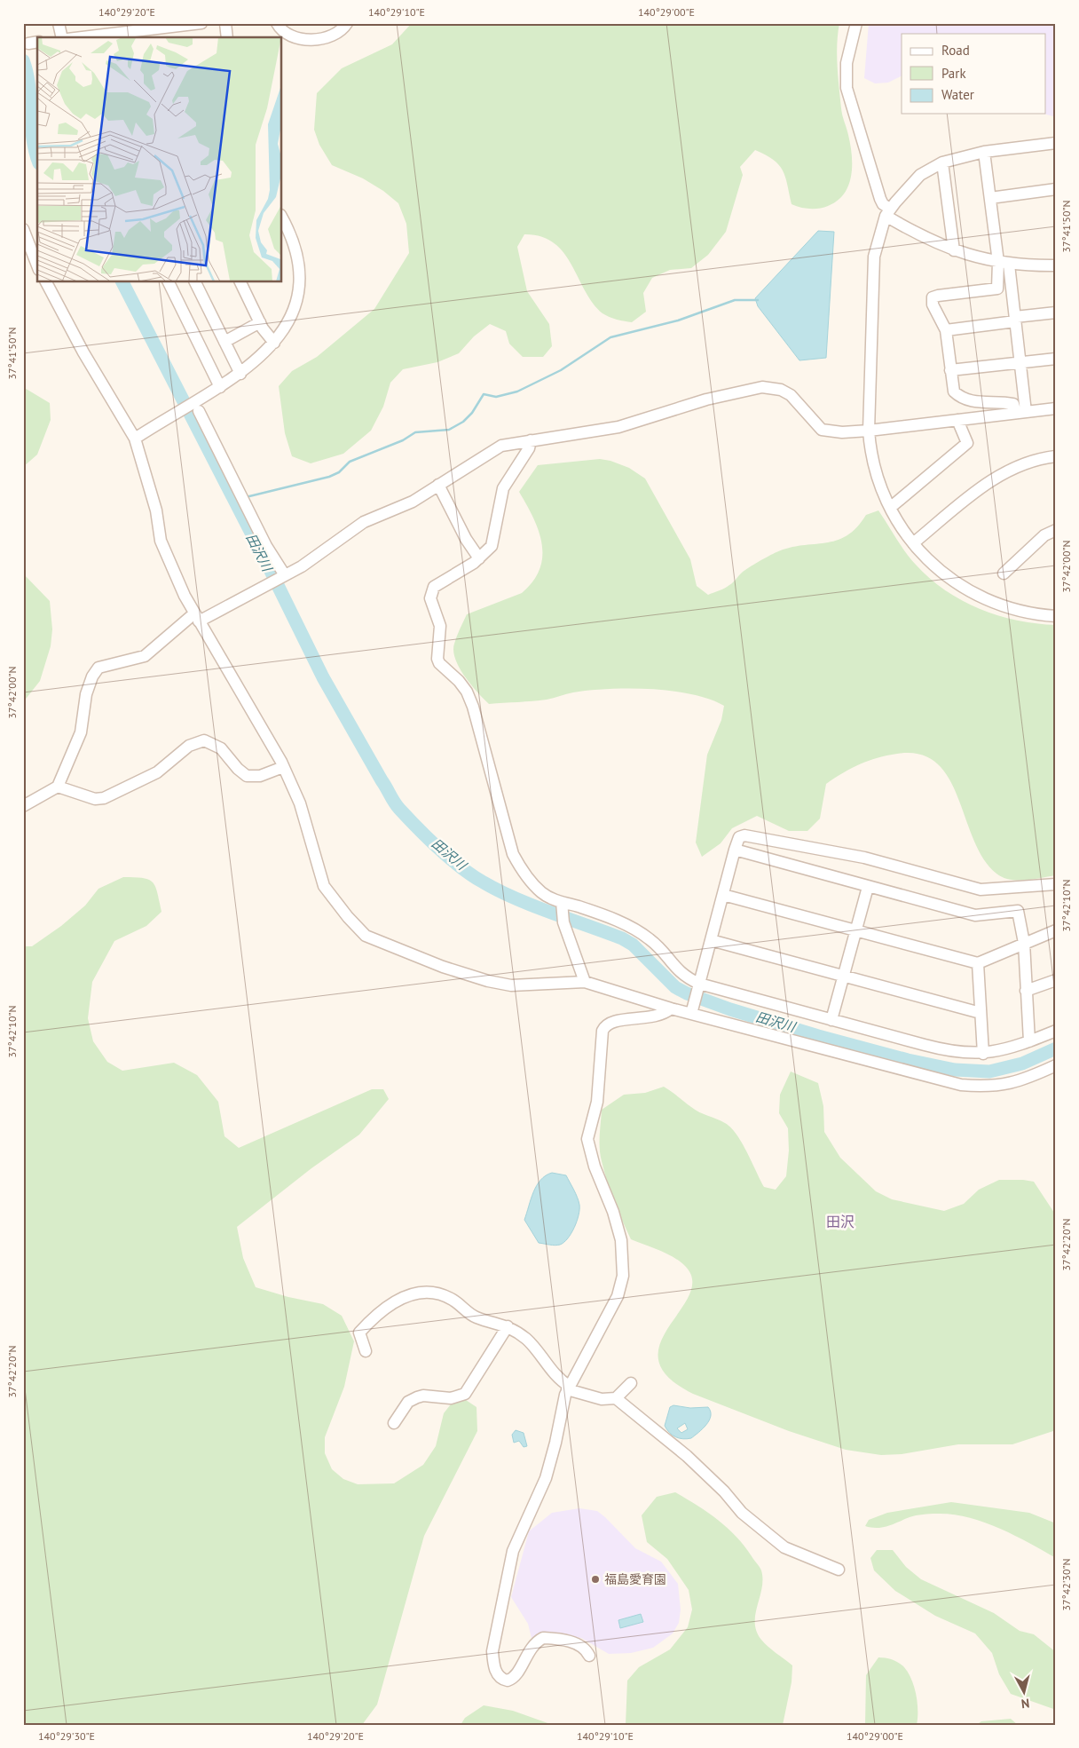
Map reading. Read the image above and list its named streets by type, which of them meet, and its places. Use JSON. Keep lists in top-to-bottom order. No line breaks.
{"districts":["田沢"],"water":["田沢川"],"places":["福島愛育園"],"legend":["Road","Park","Water"],"north":"bottom","coordinates":["140°29'20\"E","140°29'10\"E","140°29'00\"E","37°41'50\"N","37°42'00\"N","37°42'10\"N","37°42'20\"N","37°42'30\"N","140°29'30\"E"]}
